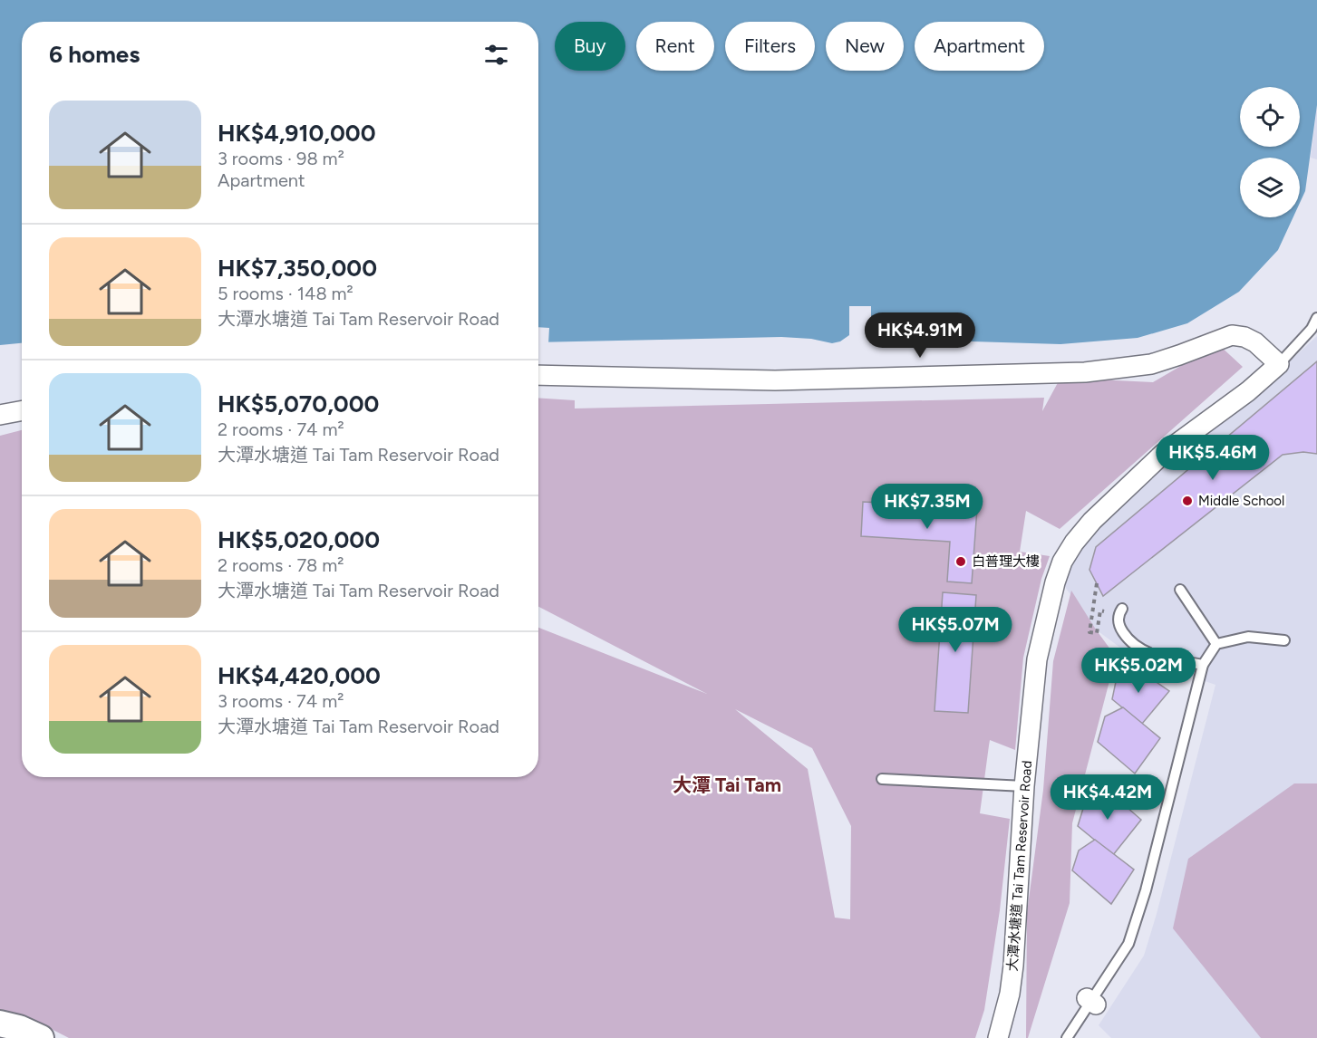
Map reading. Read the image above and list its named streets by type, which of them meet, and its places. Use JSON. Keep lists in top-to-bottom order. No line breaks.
{"streets":{"street":["大潭水塘道 Tai Tam Reservoir Road"]},"districts":["大潭 Tai Tam"],"places":["Middle School","白普理大樓"],"page":{"chip":["Buy","Rent","Filters","New","Apartment"],"heading":"6 homes","list":[{"name":"HK$4,910,000","note":"3 rooms · 98 m² · Apartment"},{"name":"HK$7,350,000","note":"5 rooms · 148 m² · 大潭水塘道 Tai Tam Reservoir Road"},{"name":"HK$5,070,000","note":"2 rooms · 74 m² · 大潭水塘道 Tai Tam Reservoir Road"},{"name":"HK$5,020,000","note":"2 rooms · 78 m² · 大潭水塘道 Tai Tam Reservoir Road"},{"name":"HK$4,420,000","note":"3 rooms · 74 m² · 大潭水塘道 Tai Tam Reservoir Road"}],"price":["HK$4.91M","HK$5.46M","HK$7.35M","HK$5.07M","HK$5.02M","HK$4.42M"]}}
